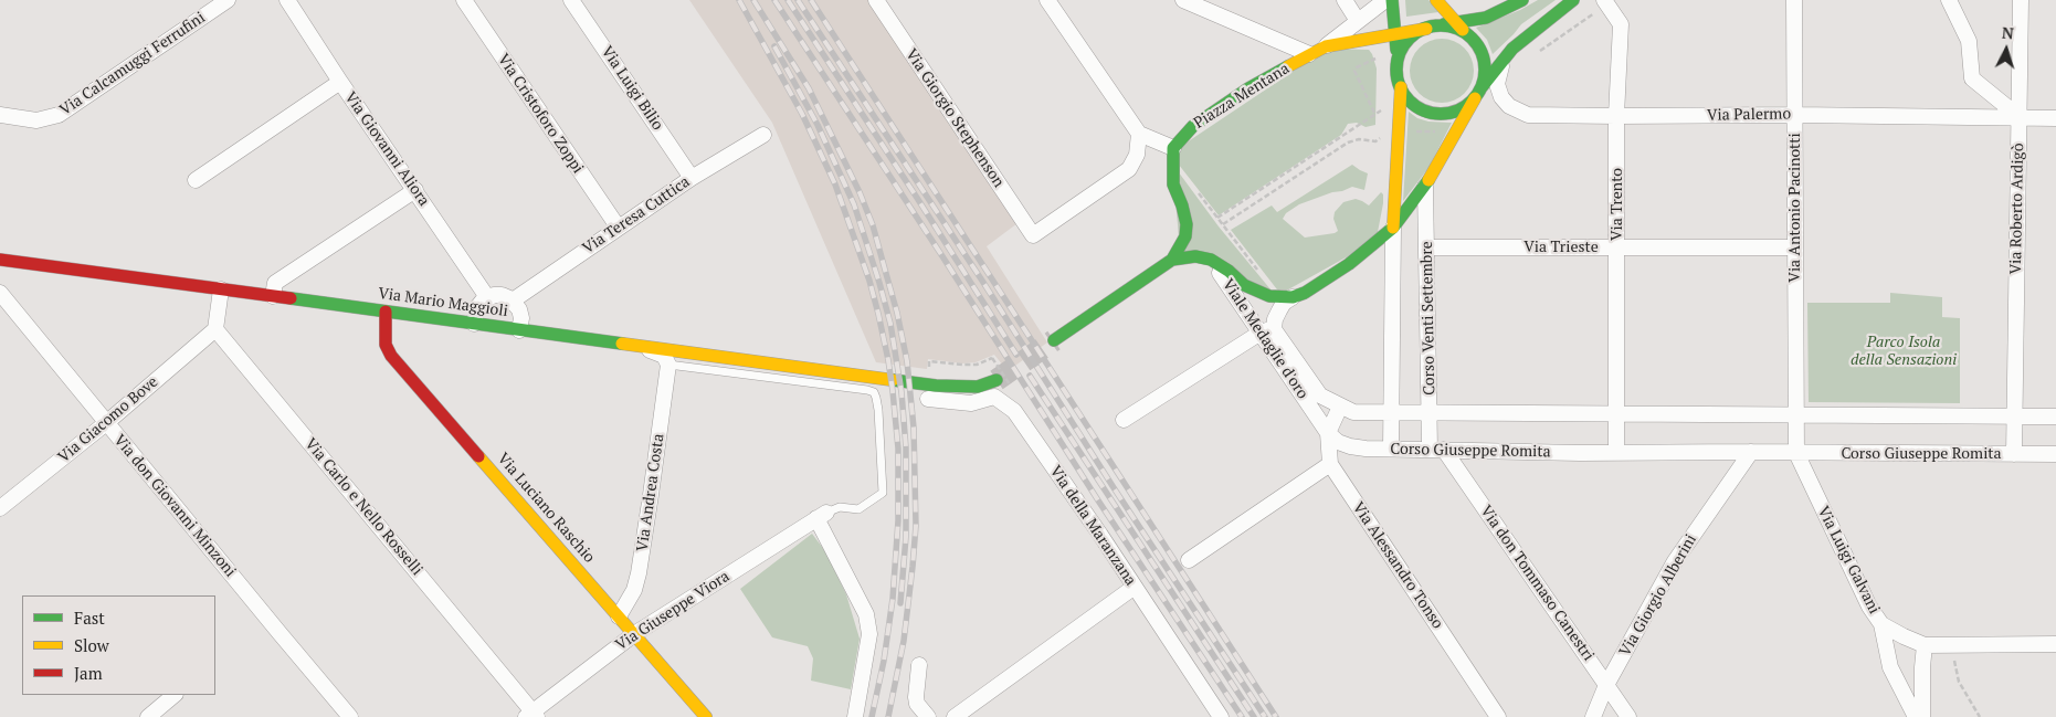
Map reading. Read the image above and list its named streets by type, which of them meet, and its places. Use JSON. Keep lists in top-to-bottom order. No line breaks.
{"streets":{"street":["Via Calcamuggi Ferrufini","Via Luigi Bilio","Piazza Mentana","Via Cristoforo Zoppi","Via Palermo","Via Giorgio Stephenson","Via Giovanni Aliora","Via Trento","Via Antonio Pacinotti","Via Roberto Ardigò","Via Teresa Cuttica","Via Trieste","Via Mario Maggioli","Corso Venti Settembre","Viale Medaglie d'oro","Via Giacomo Bove","Corso Giuseppe Romita","Via Andrea Costa","Via don Giovanni Minzoni","Via Carlo e Nello Rosselli","Via Luciano Raschio","Via della Maranzana","Via Luigi Galvani","Via Alessandro Tonso","Via don Tommaso Canestri","Via Giorgio Alberini","Via Giuseppe Viora"]},"crossings":[["Via Luigi Bilio","Via Teresa Cuttica"],["Via Cristoforo Zoppi","Via Teresa Cuttica"],["Via Palermo","Via Trento"],["Via Palermo","Via Antonio Pacinotti"],["Via Palermo","Via Roberto Ardigò"],["Via Trento","Via Trieste"],["Via Antonio Pacinotti","Via Trieste"],["Via Roberto Ardigò","Corso Giuseppe Romita"],["Via Trieste","Corso Venti Settembre"],["Via Mario Maggioli","Via Luciano Raschio"],["Corso Venti Settembre","Corso Giuseppe Romita"],["Corso Venti Settembre","Via don Tommaso Canestri"],["Viale Medaglie d'oro","Corso Giuseppe Romita"],["Viale Medaglie d'oro","Via Alessandro Tonso"],["Via Giacomo Bove","Via don Giovanni Minzoni"],["Via Giacomo Bove","Via Carlo e Nello Rosselli"],["Corso Giuseppe Romita","Via Luigi Galvani"],["Corso Giuseppe Romita","Via Alessandro Tonso"],["Corso Giuseppe Romita","Via don Tommaso Canestri"],["Corso Giuseppe Romita","Via Giorgio Alberini"],["Via Andrea Costa","Via Luciano Raschio"],["Via Carlo e Nello Rosselli","Via Giuseppe Viora"],["Via Luciano Raschio","Via Giuseppe Viora"],["Via don Tommaso Canestri","Via Giorgio Alberini"]],"parks":["Parco Isola della Sensazioni"],"legend":["Fast","Slow","Jam"],"north":"top"}
